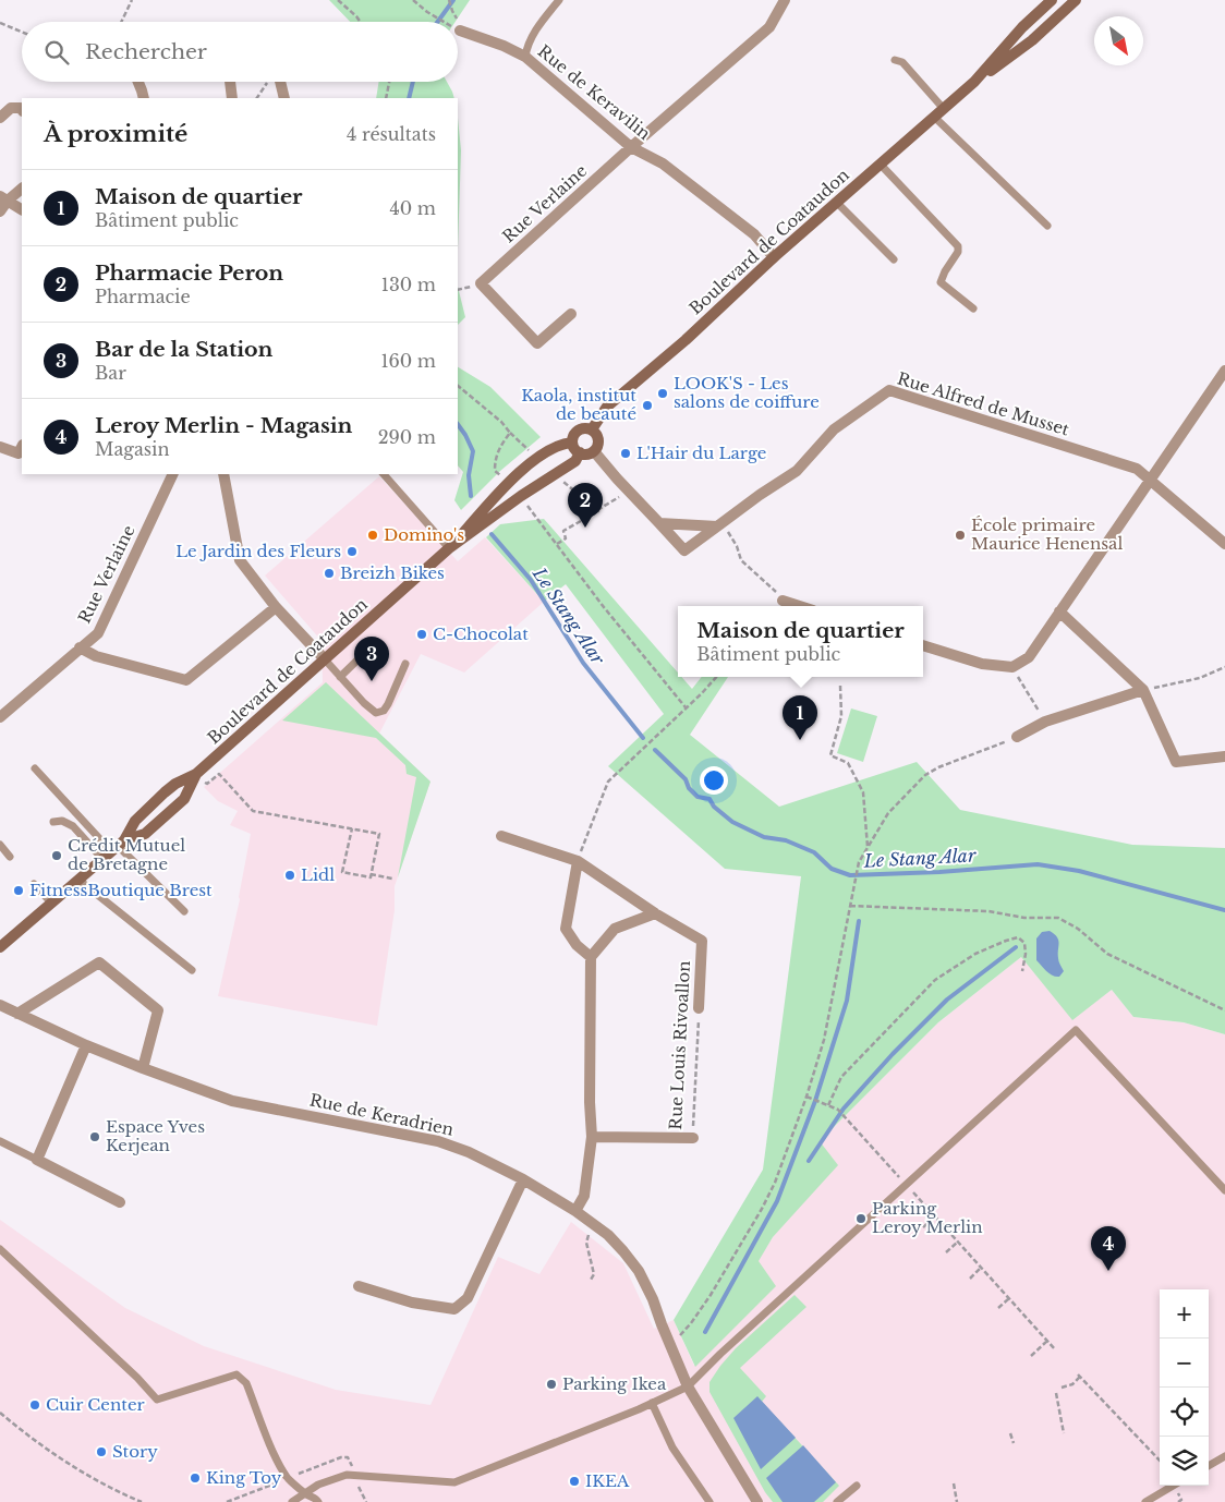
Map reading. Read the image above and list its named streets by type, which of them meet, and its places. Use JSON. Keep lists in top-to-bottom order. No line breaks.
{"streets":{"main road":["Boulevard de Coataudon"],"street":["Rue de Keravilin","Rue Verlaine","Rue Alfred de Musset","Rue Louis Rivoallon","Rue de Keradrien"]},"crossings":[["Rue de Keravilin","Rue Verlaine"],["Rue de Keravilin","Boulevard de Coataudon"],["Boulevard de Coataudon","Rue Alfred de Musset"]],"water":["Le Stang Alar"],"places":["LOOK'S - Les salons de coiffure","Kaola, institut de beauté","L'Hair du Large","Domino's","École primaire Maurice Henensal","Le Jardin des Fleurs","Breizh Bikes","C-Chocolat","Crédit Mutuel de Bretagne","Lidl","FitnessBoutique Brest","Espace Yves Kerjean","Parking Leroy Merlin","Parking Ikea","Cuir Center","Story","King Toy","IKEA"],"north":"bottom right","page":{"search":"Rechercher","heading":["À proximité","4 résultats"],"list":[{"mark":"1","name":"Maison de quartier","note":"Bâtiment public","value":"40 m"},{"mark":"2","name":"Pharmacie Peron","note":"Pharmacie","value":"130 m"},{"mark":"3","name":"Bar de la Station","note":"Bar","value":"160 m"},{"mark":"4","name":"Leroy Merlin - Magasin","note":"Magasin","value":"290 m"}],"pins":["2","3","1","4"],"popup":["Maison de quartier","Bâtiment public"],"map_buttons":["+","−"]}}
